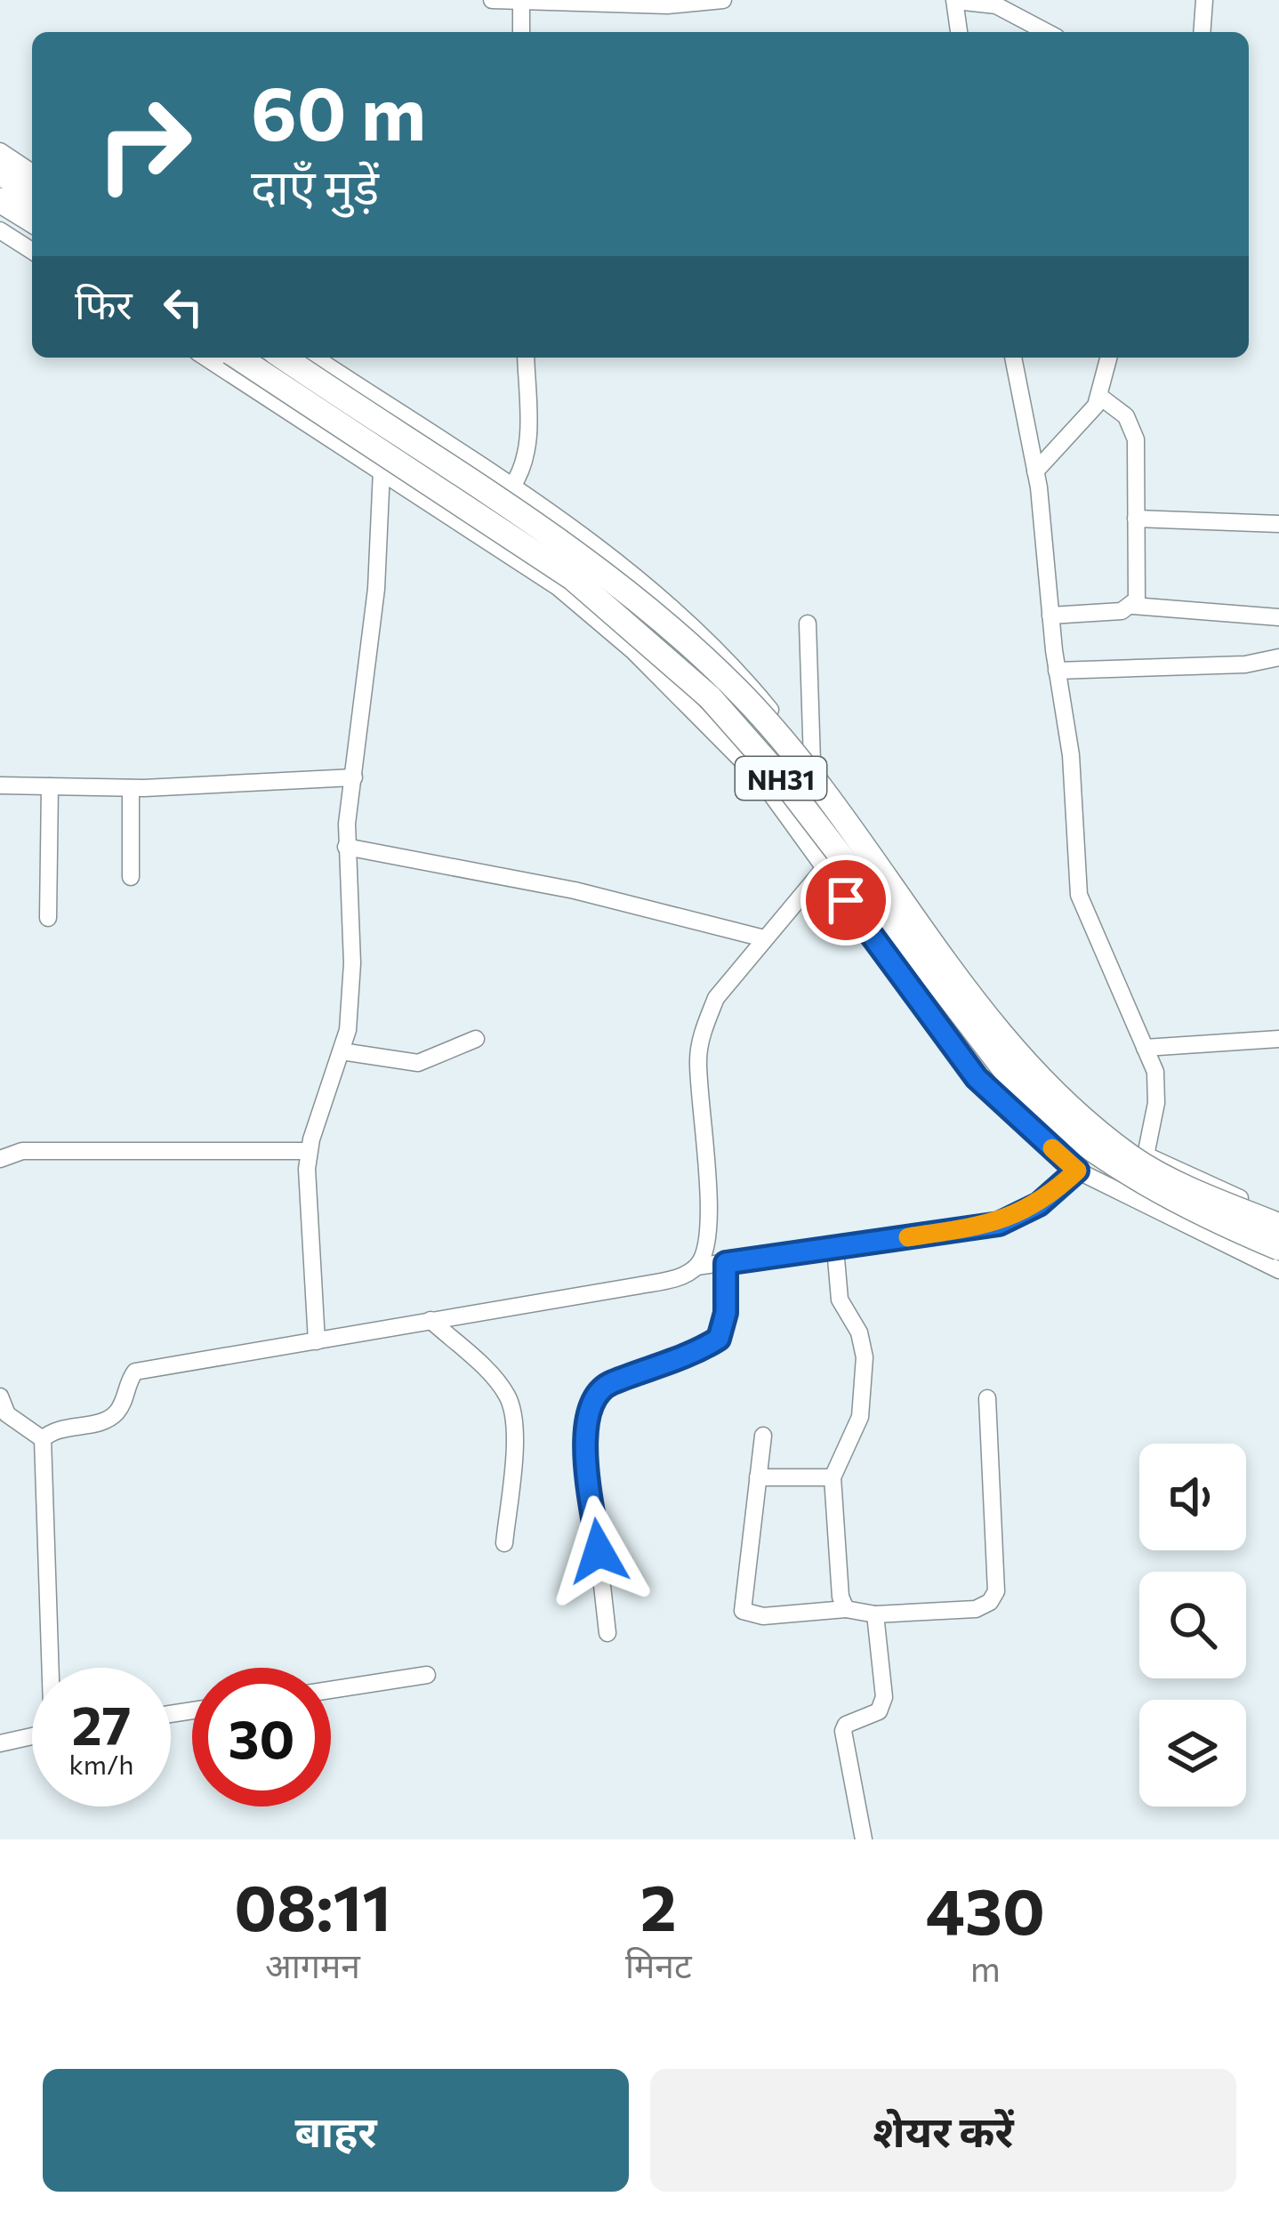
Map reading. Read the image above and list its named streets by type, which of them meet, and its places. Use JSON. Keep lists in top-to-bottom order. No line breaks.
{"streets":{"highway":["NH31"]},"page":{"turn":["60 m","दाएँ मुड़ें"],"then":"फिर","speed":"27 km/h","limit":"30","eta":["08:11","आगमन","2","मिनट","430","m"],"buttons":["बाहर","शेयर करें"]}}
